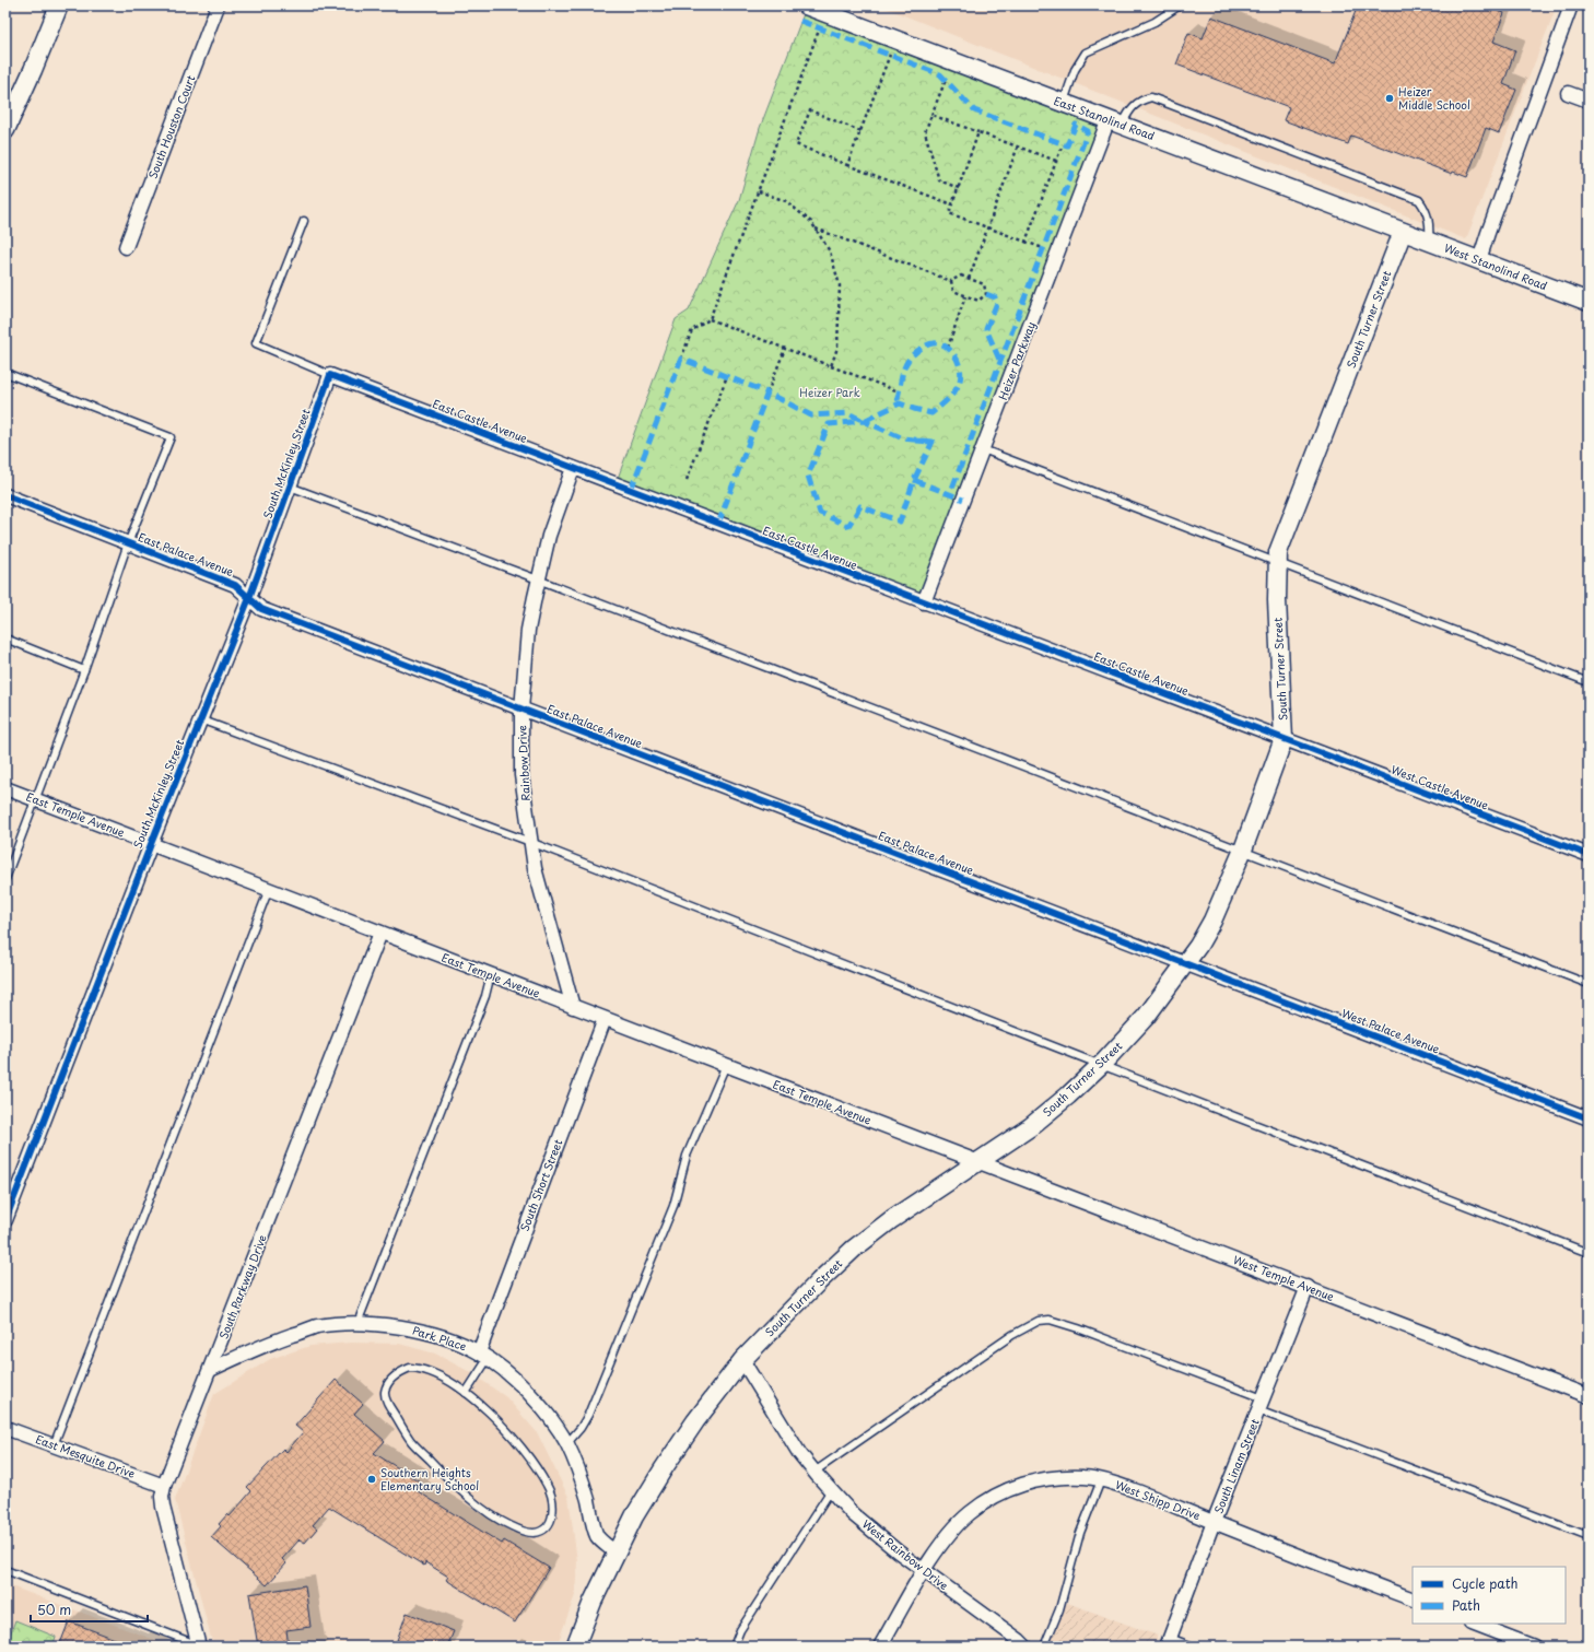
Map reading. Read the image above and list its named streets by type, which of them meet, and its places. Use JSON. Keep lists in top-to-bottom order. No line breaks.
{"streets":{"main road":["East Stanolind Road","West Stanolind Road","South Turner Street"],"street":["South Houston Court","Heizer Parkway","East Castle Avenue","South McKinley Street","East Palace Avenue","Rainbow Drive","West Castle Avenue","East Temple Avenue","West Palace Avenue","South Short Street","West Temple Avenue","South Parkway Drive","Park Place","East Mesquite Drive","South Linam Street","West Shipp Drive","West Rainbow Drive"]},"crossings":[["East Stanolind Road","West Stanolind Road"],["East Stanolind Road","South Turner Street"],["East Stanolind Road","Heizer Parkway"],["West Stanolind Road","South Turner Street"],["South Turner Street","East Castle Avenue"],["South Turner Street","East Palace Avenue"],["South Turner Street","West Castle Avenue"],["South Turner Street","East Temple Avenue"],["South Turner Street","West Palace Avenue"],["South Turner Street","West Temple Avenue"],["South Turner Street","Park Place"],["South Turner Street","West Rainbow Drive"],["Heizer Parkway","East Castle Avenue"],["East Castle Avenue","South McKinley Street"],["East Castle Avenue","Rainbow Drive"],["East Castle Avenue","West Castle Avenue"],["South McKinley Street","East Palace Avenue"],["South McKinley Street","East Temple Avenue"],["East Palace Avenue","Rainbow Drive"],["East Palace Avenue","West Palace Avenue"],["Rainbow Drive","East Temple Avenue"],["East Temple Avenue","South Short Street"],["East Temple Avenue","West Temple Avenue"],["East Temple Avenue","South Parkway Drive"],["South Short Street","Park Place"],["West Temple Avenue","South Linam Street"],["South Parkway Drive","Park Place"],["South Parkway Drive","East Mesquite Drive"],["South Linam Street","West Shipp Drive"],["West Shipp Drive","West Rainbow Drive"]],"parks":["Heizer Park"],"places":["Heizer Middle School","Southern Heights Elementary School"],"legend":["Cycle path","Path"],"scale_bar":"50 m"}
